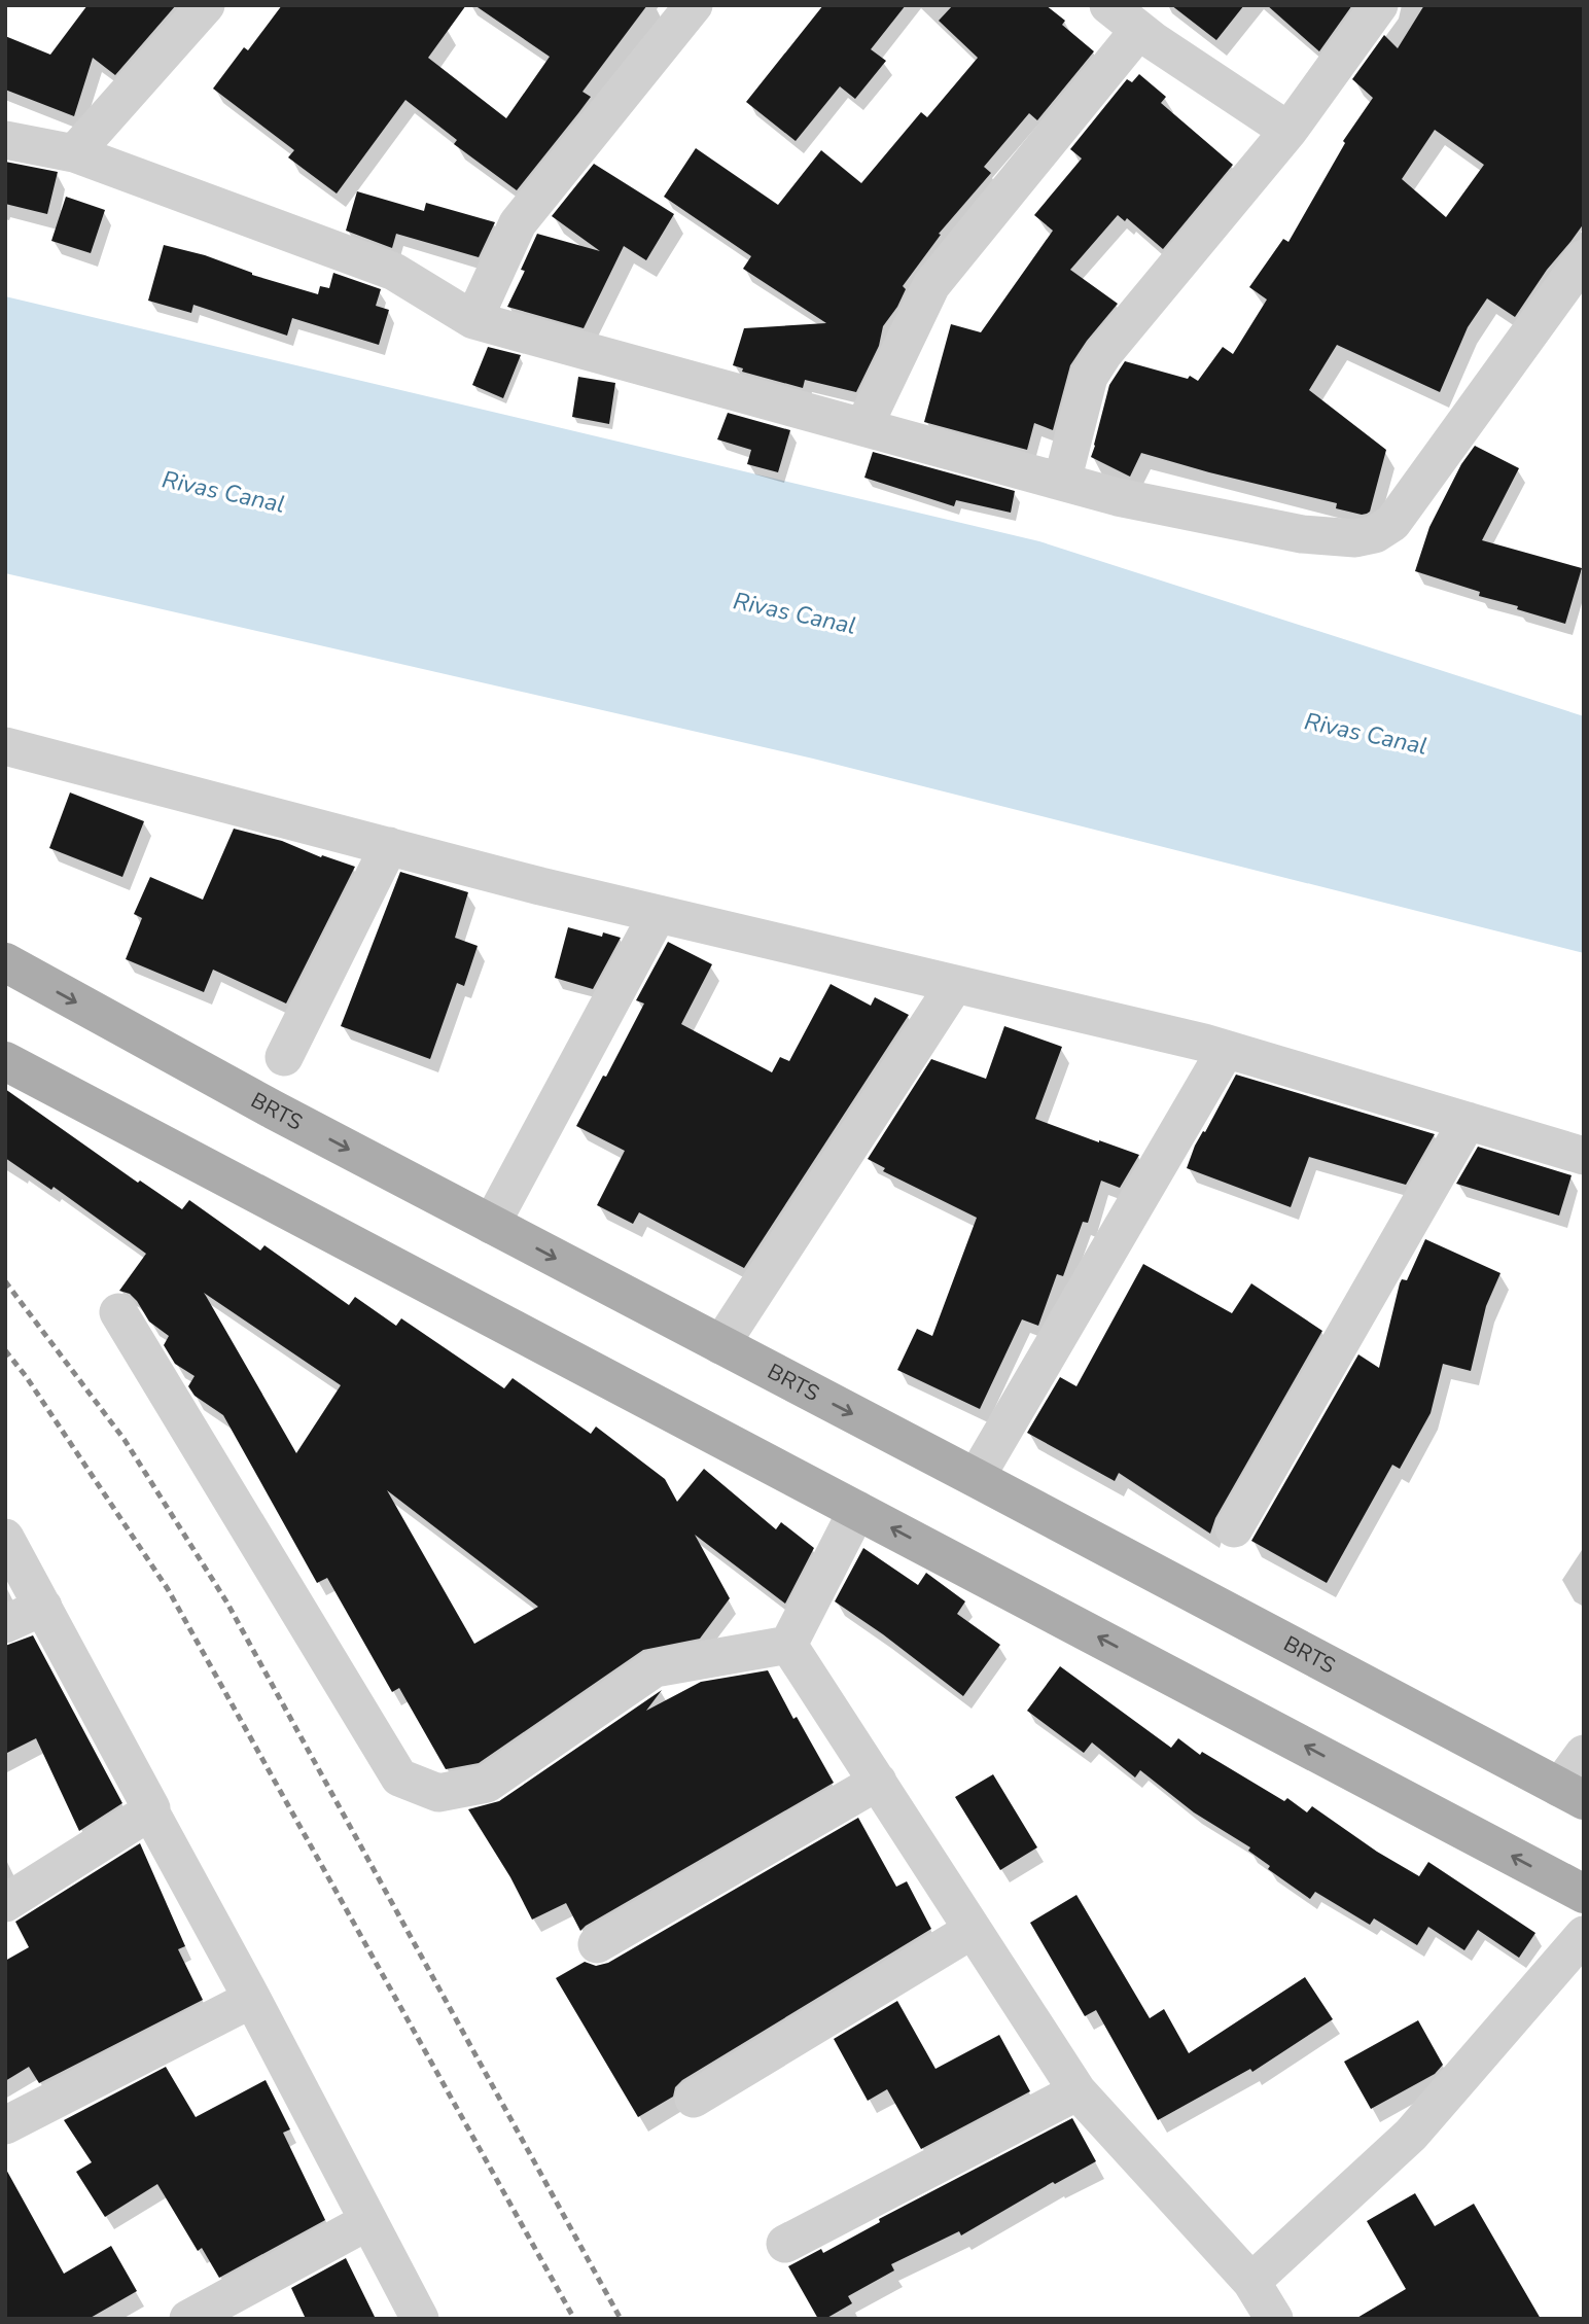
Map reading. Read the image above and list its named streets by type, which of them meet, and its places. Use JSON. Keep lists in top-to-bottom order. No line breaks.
{"streets":{"main road":["BRTS"]},"water":["Rivas Canal"]}
